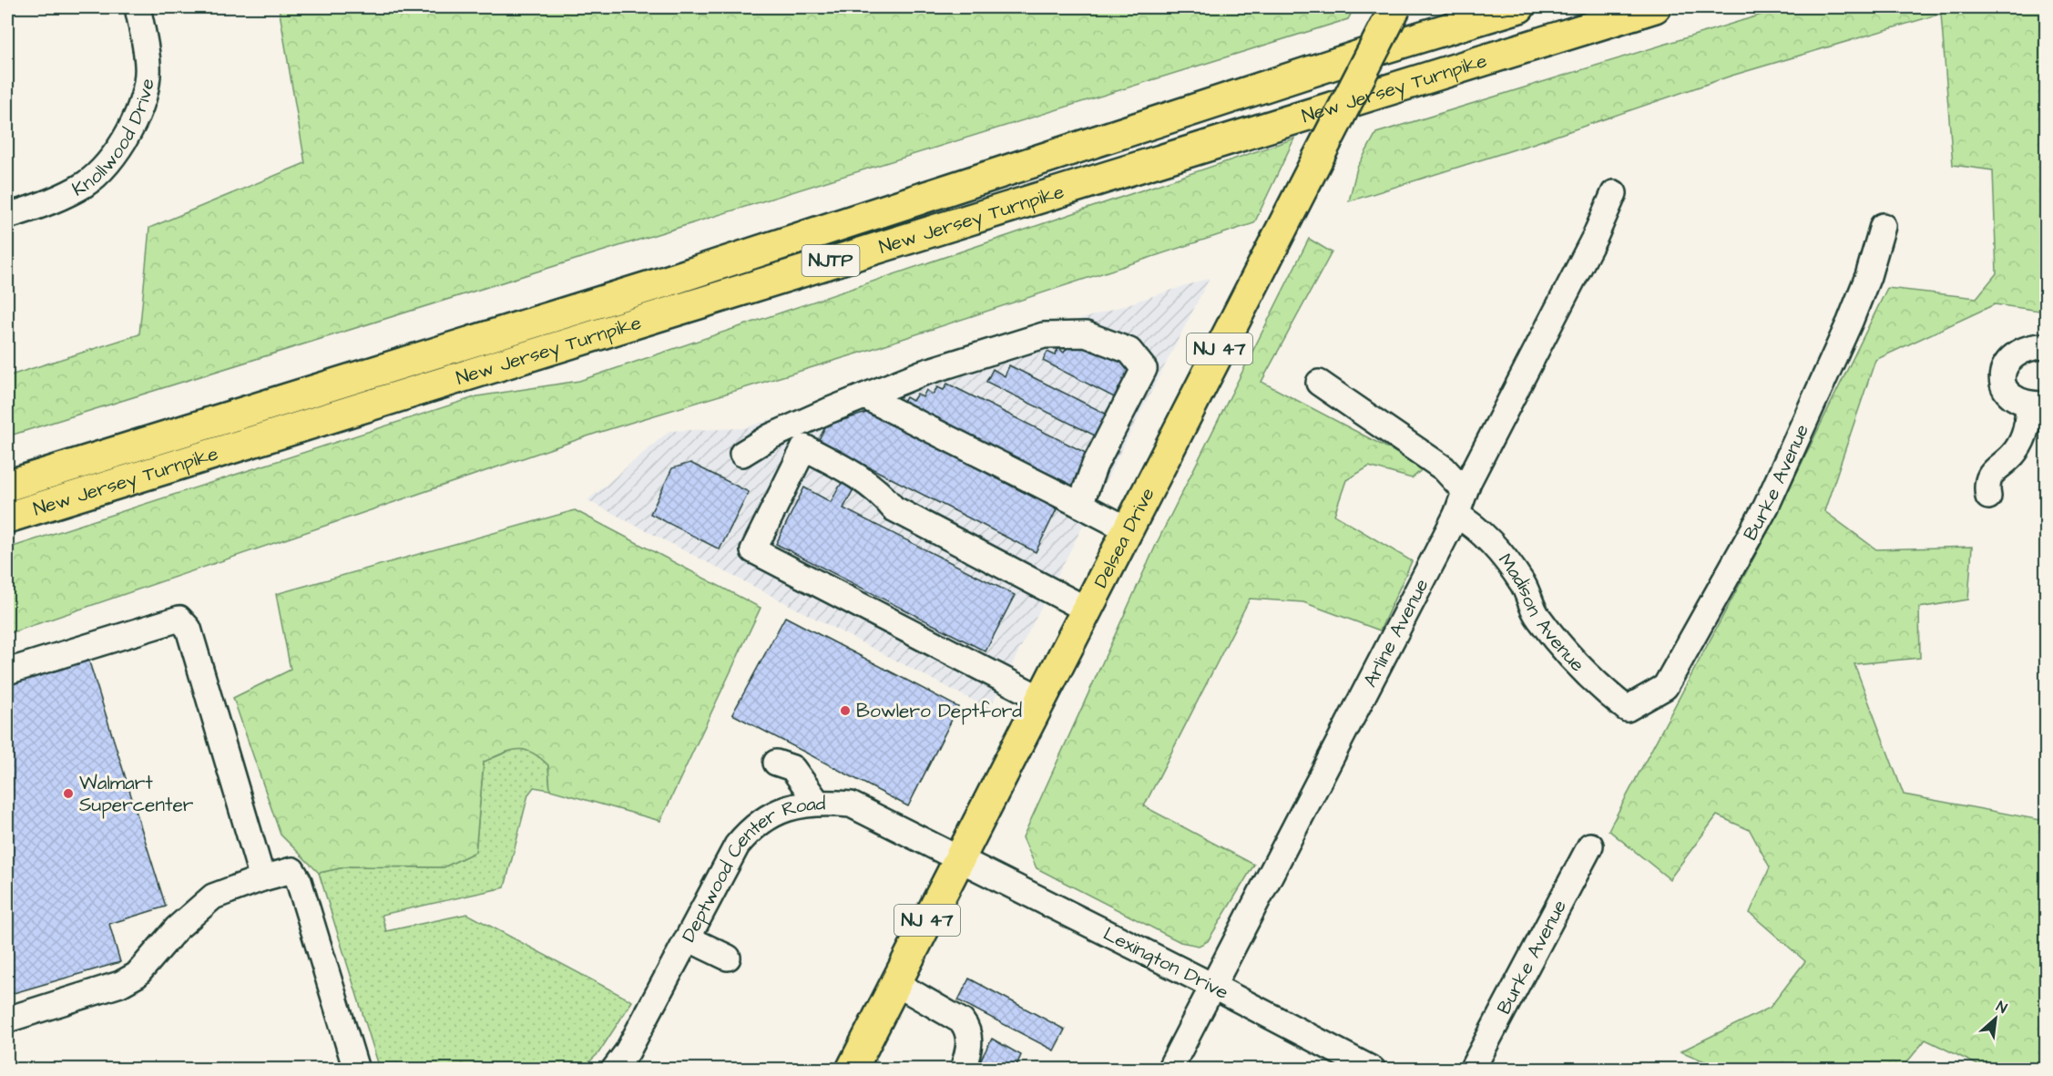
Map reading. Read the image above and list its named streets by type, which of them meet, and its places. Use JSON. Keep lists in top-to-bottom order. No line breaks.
{"streets":{"main road":["New Jersey Turnpike","NJTP","NJ 47","Delsea Drive"],"street":["Knollwood Drive","Burke Avenue","Madison Avenue","Arline Avenue","Deptwood Center Road","Lexington Drive"]},"crossings":[["Burke Avenue","Madison Avenue"],["Delsea Drive","Deptwood Center Road"],["Delsea Drive","Lexington Drive"],["Madison Avenue","Arline Avenue"],["Arline Avenue","Lexington Drive"],["Deptwood Center Road","Lexington Drive"]],"places":["Bowlero Deptford","Walmart Supercenter"],"north":"top right"}
